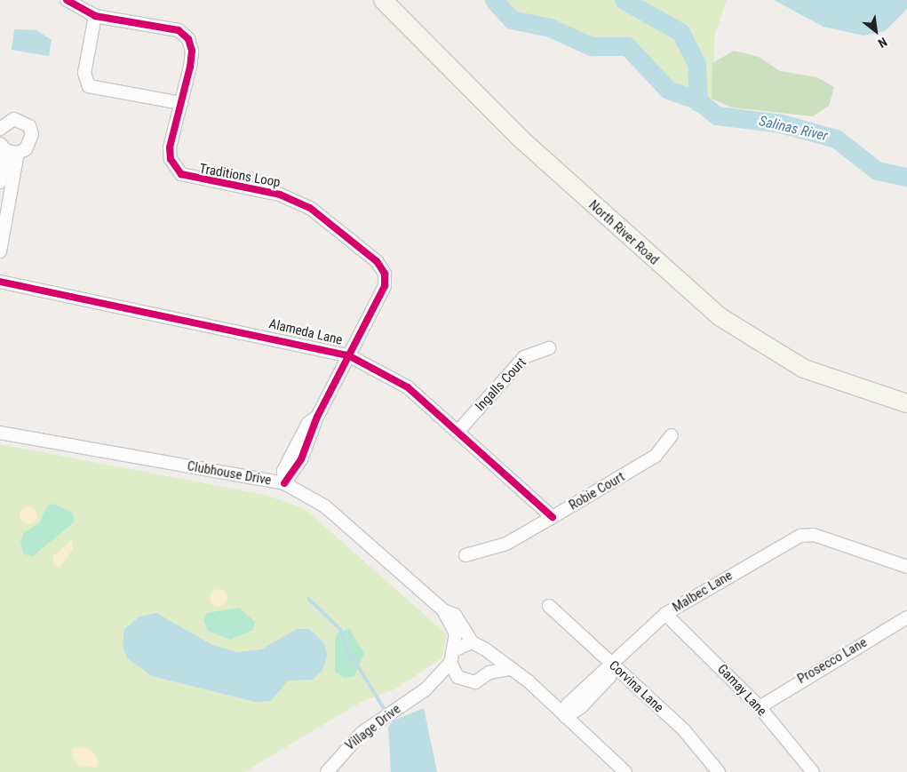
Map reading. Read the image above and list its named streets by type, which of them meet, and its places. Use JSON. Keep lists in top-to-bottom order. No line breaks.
{"streets":{"main road":["North River Road"],"street":["Traditions Loop","Alameda Lane","Ingalls Court","Clubhouse Drive","Robie Court","Malbec Lane","Prosecco Lane","Corvina Lane","Gamay Lane","Village Drive"]},"crossings":[["Traditions Loop","Alameda Lane"],["Traditions Loop","Clubhouse Drive"],["Alameda Lane","Ingalls Court"],["Alameda Lane","Robie Court"],["Clubhouse Drive","Malbec Lane"],["Clubhouse Drive","Village Drive"],["Malbec Lane","Corvina Lane"],["Malbec Lane","Gamay Lane"],["Prosecco Lane","Gamay Lane"]],"water":["Salinas River"],"north":"bottom right"}
